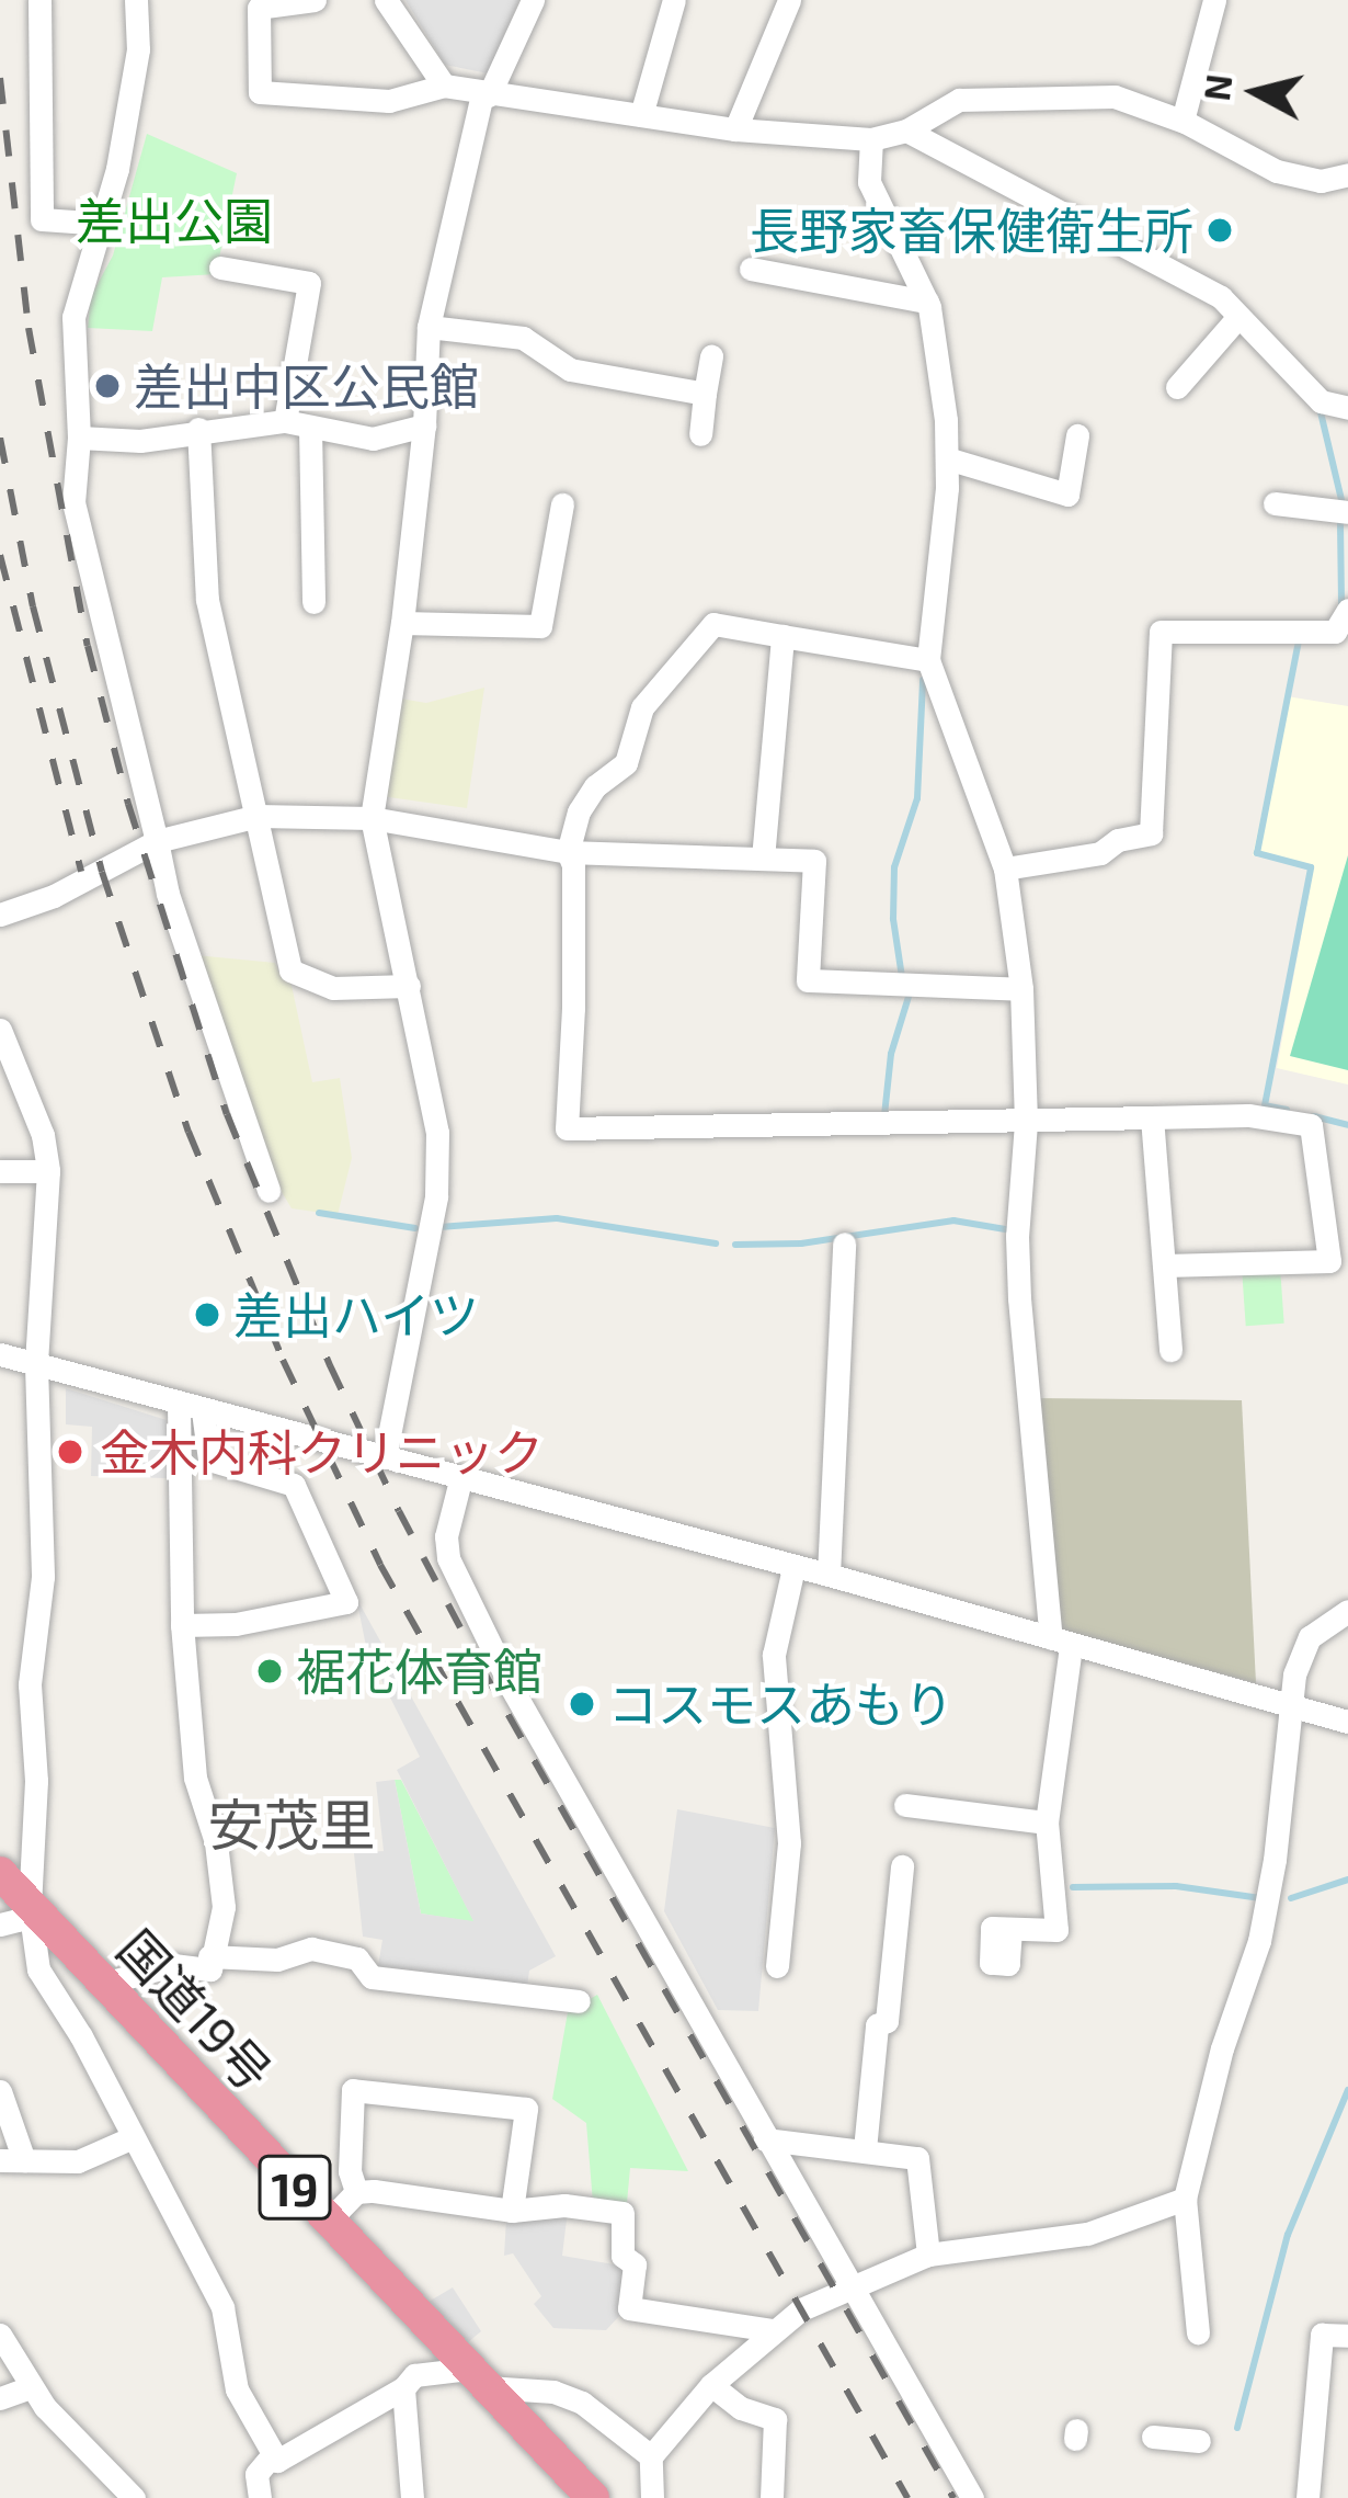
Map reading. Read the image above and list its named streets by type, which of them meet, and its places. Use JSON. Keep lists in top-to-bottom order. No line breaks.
{"streets":{"highway":["国道19号","19"]},"districts":["安茂里"],"parks":["差出公園"],"places":["長野家畜保健衛生所","差出中区公民館","差出ハイツ","金木内科クリニック","裾花体育館","コスモスあもり"],"north":"left"}
